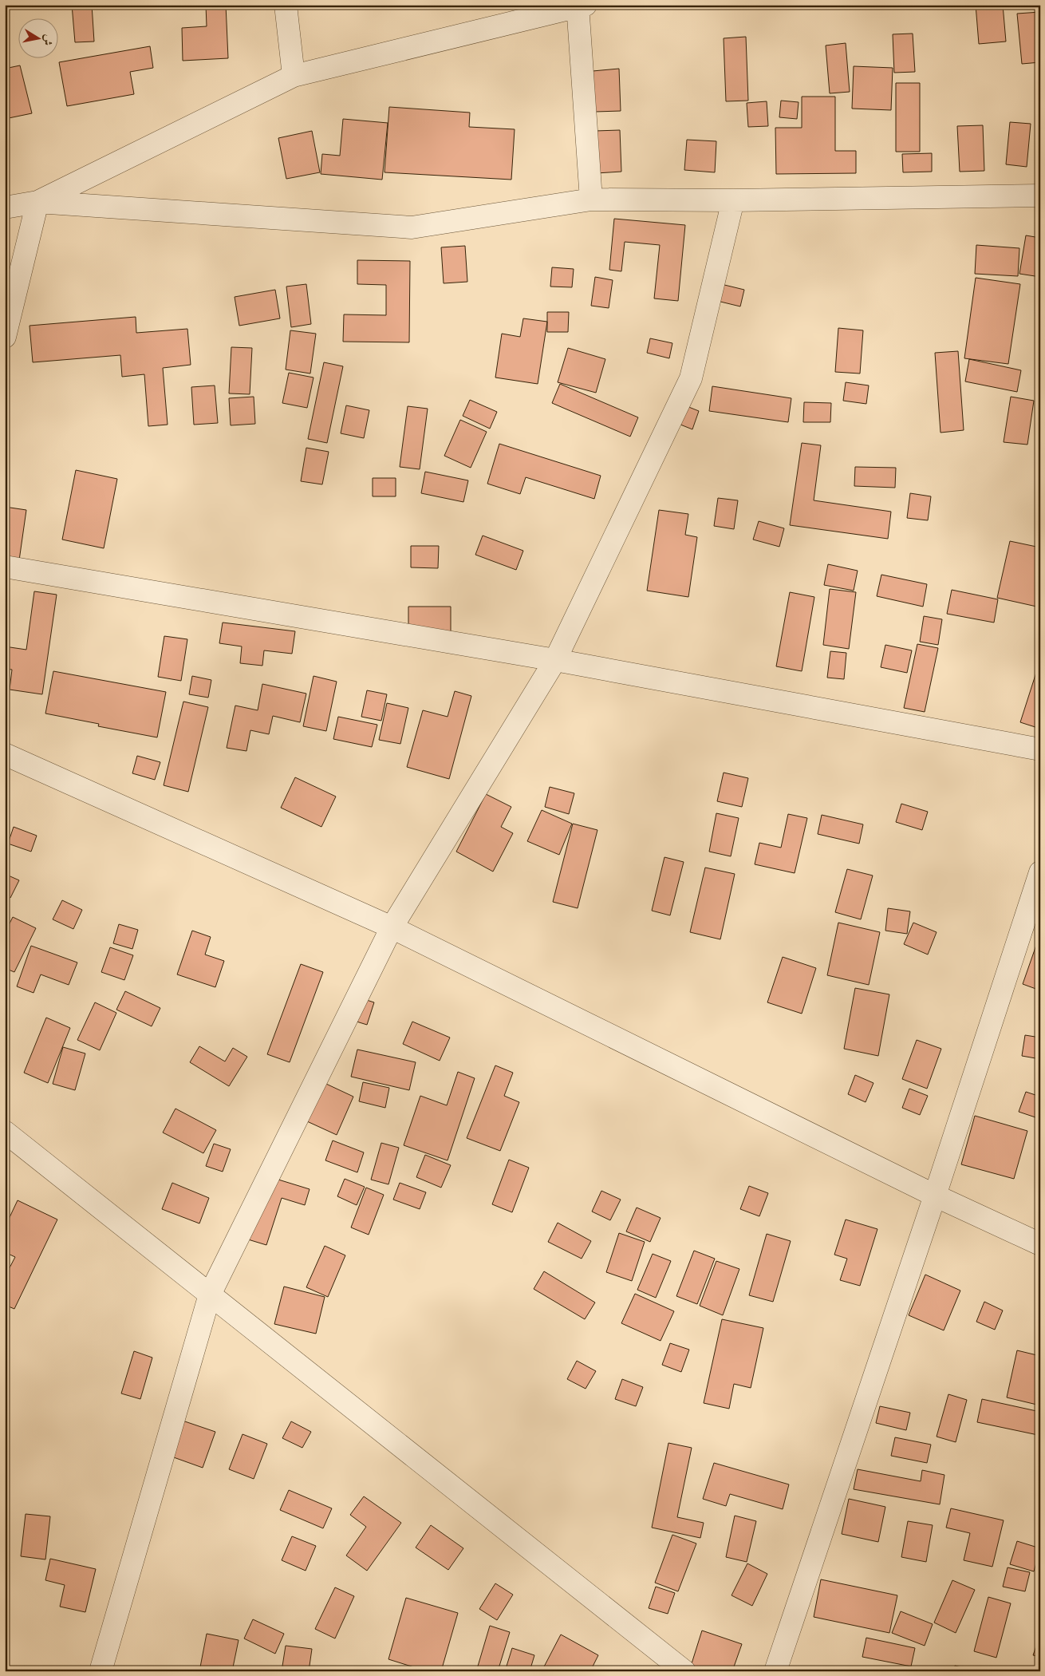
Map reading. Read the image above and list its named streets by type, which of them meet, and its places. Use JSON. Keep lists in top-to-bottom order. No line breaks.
{"north":"right"}
